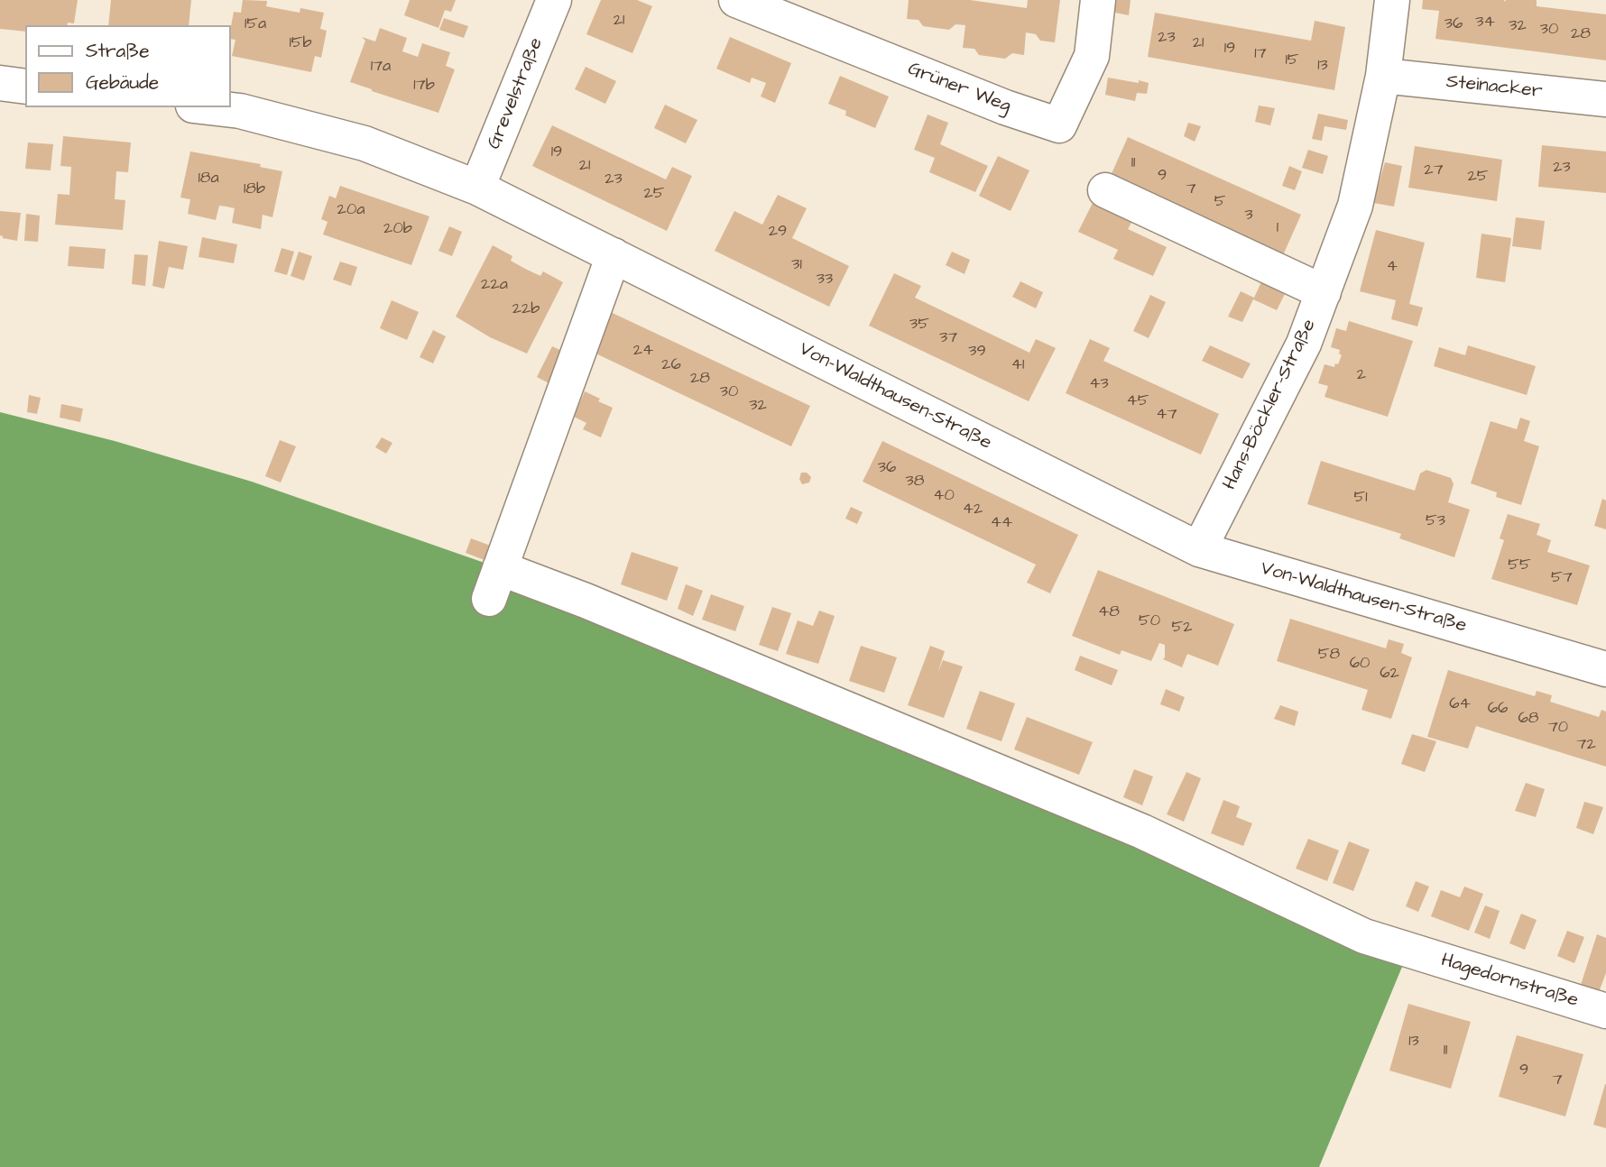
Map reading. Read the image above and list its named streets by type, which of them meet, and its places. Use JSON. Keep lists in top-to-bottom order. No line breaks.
{"streets":{"street":["Steinacker","Grüner Weg","Grevelstraße","Von-Waldthausen-Straße","Hans-Böckler-Straße","Hagedornstraße"]},"crossings":[["Steinacker","Hans-Böckler-Straße"],["Grevelstraße","Von-Waldthausen-Straße"],["Von-Waldthausen-Straße","Hans-Böckler-Straße"],["Von-Waldthausen-Straße","Hagedornstraße"]],"house_numbers":["21","34","15a","36","32","30","28","23","15b","21","19","17","15","13","17a","17b","19","11","21","23","27","9","25","18a","23","18b","7","25","5","20a","3","1","20b","29","31","4","33","22a","22b","35","37","24","39","26","41","2","28","43","30","45","32","47","36","38","40","51","42","53","44","55","57","48","50","52","58","60","62","64","66","68","70","72","13","11","9","7"],"legend":["Straße","Gebäude"]}
